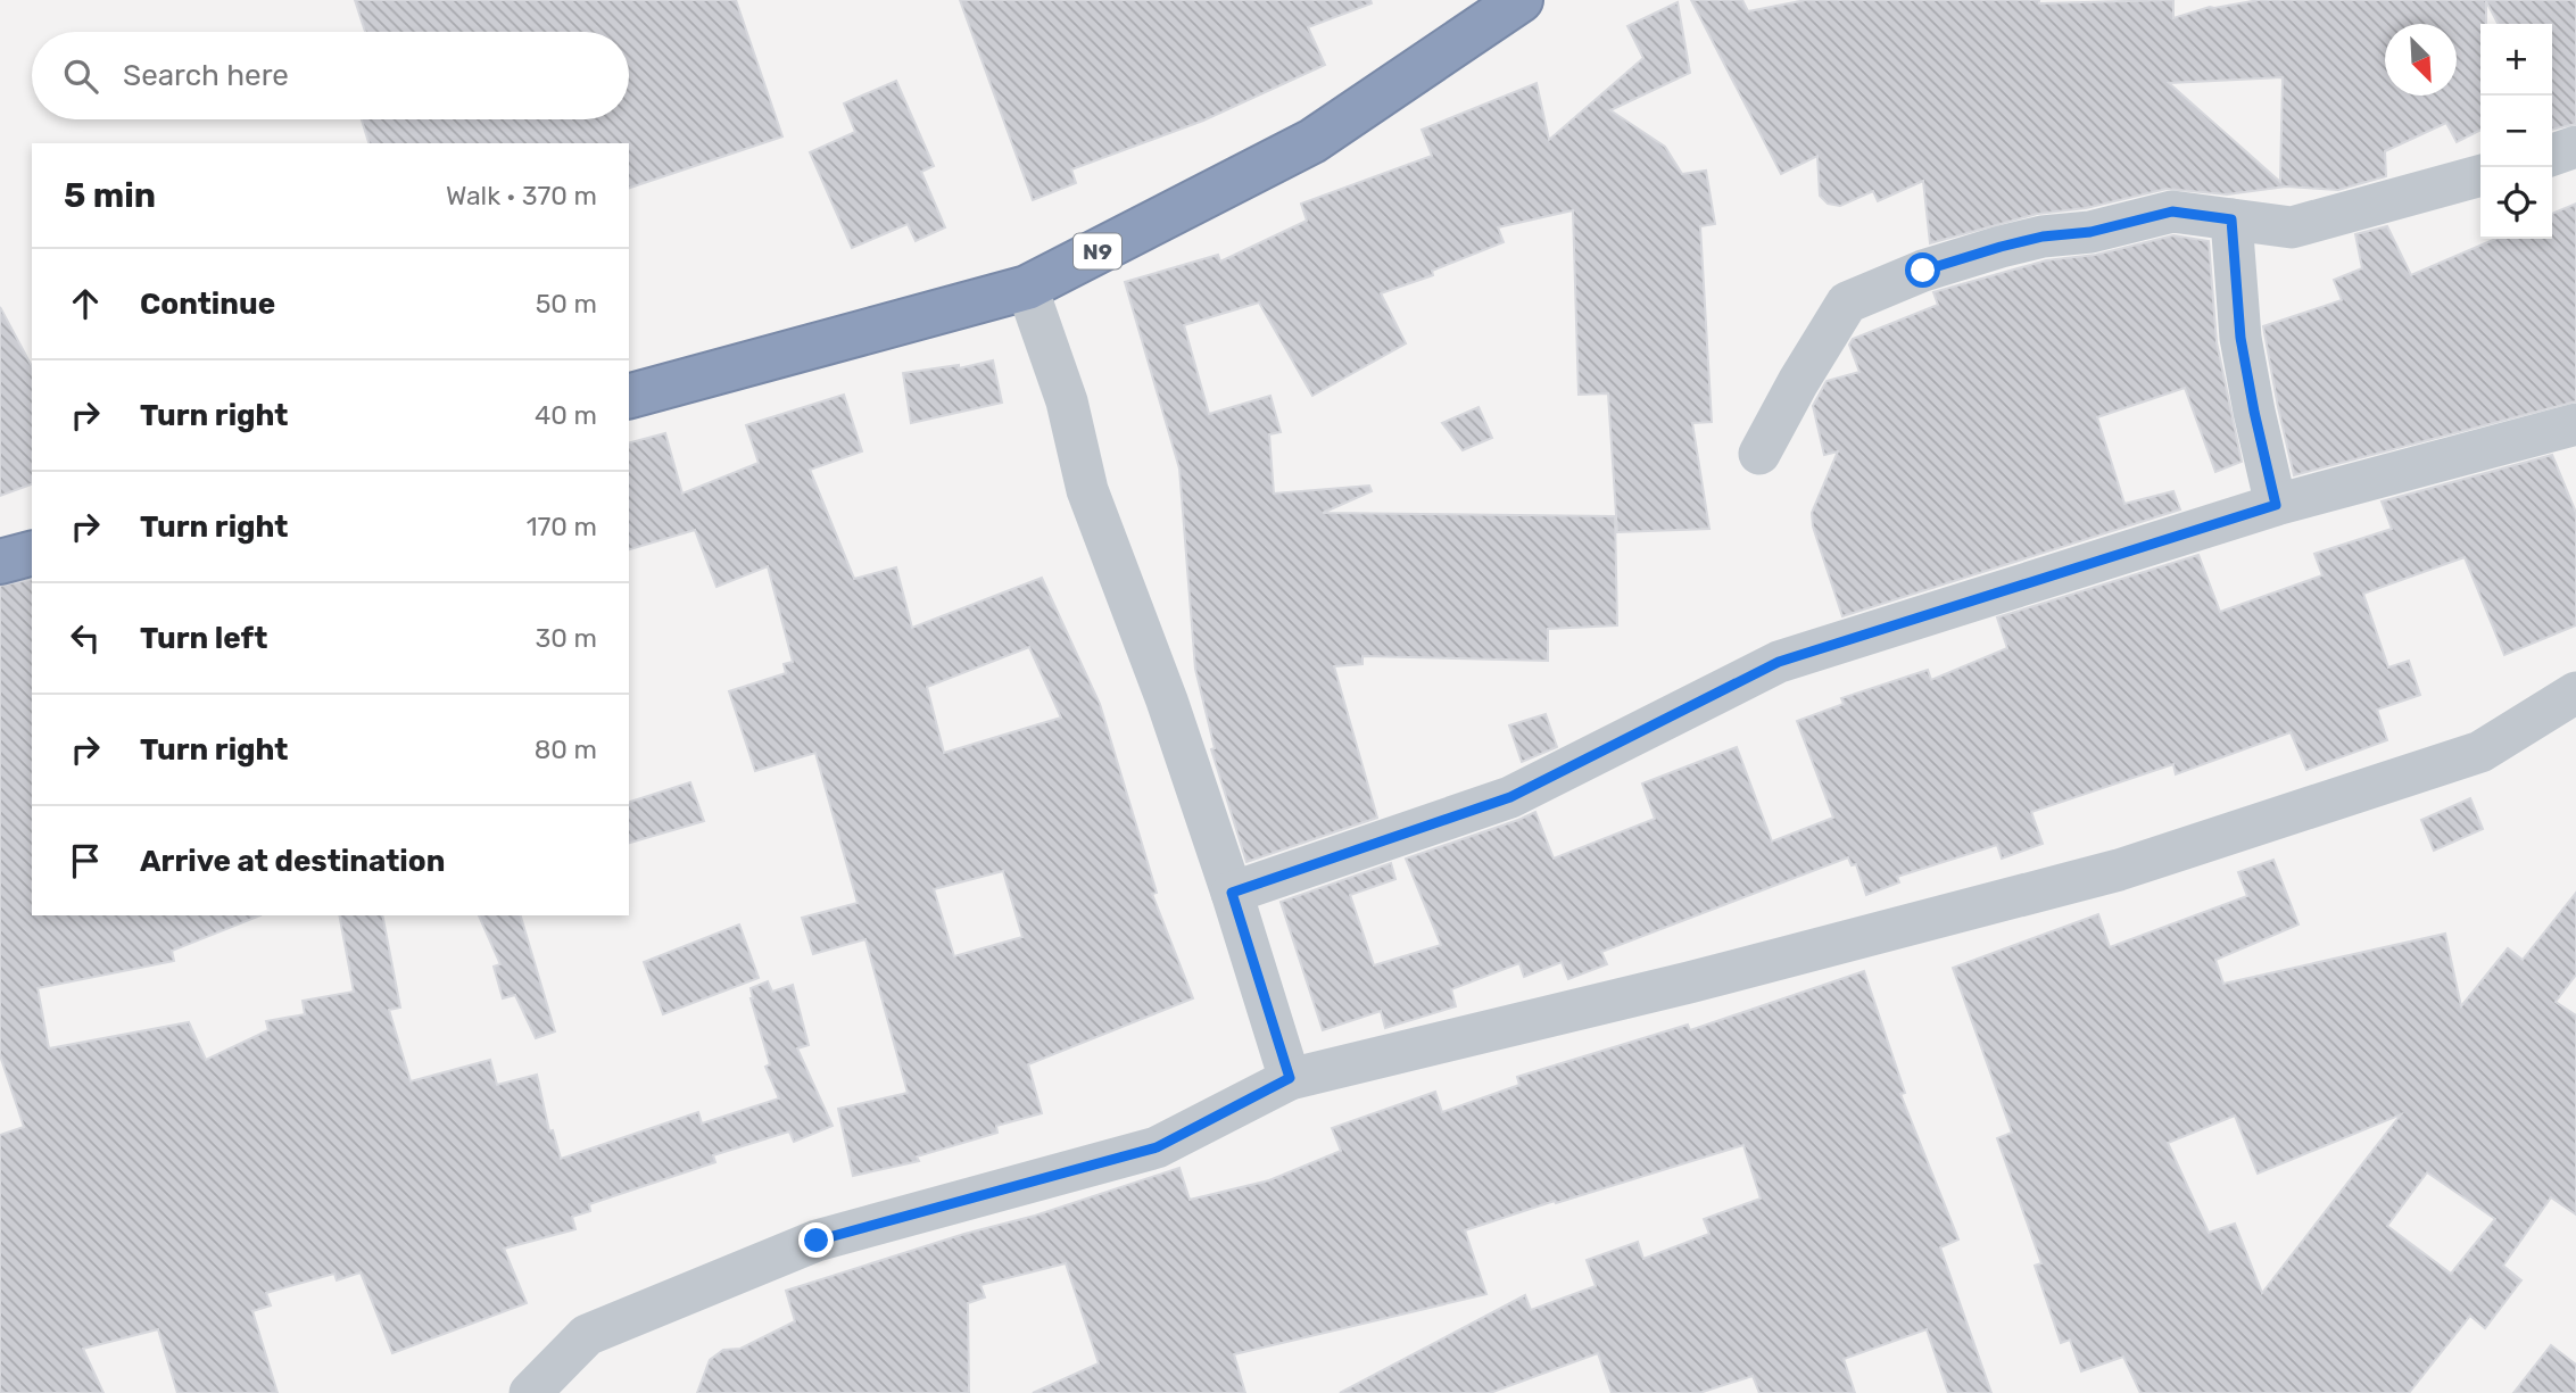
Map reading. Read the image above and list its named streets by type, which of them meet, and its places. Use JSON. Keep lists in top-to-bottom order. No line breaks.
{"streets":{"highway":["N9"]},"north":"bottom right","page":{"map_buttons":["+","−"],"search":"Search here","heading":["5 min","Walk · 370 m"],"list":[["Continue","50 m"],["Turn right","40 m"],["Turn right","170 m"],["Turn left","30 m"],["Turn right","80 m"],"Arrive at destination"]}}
